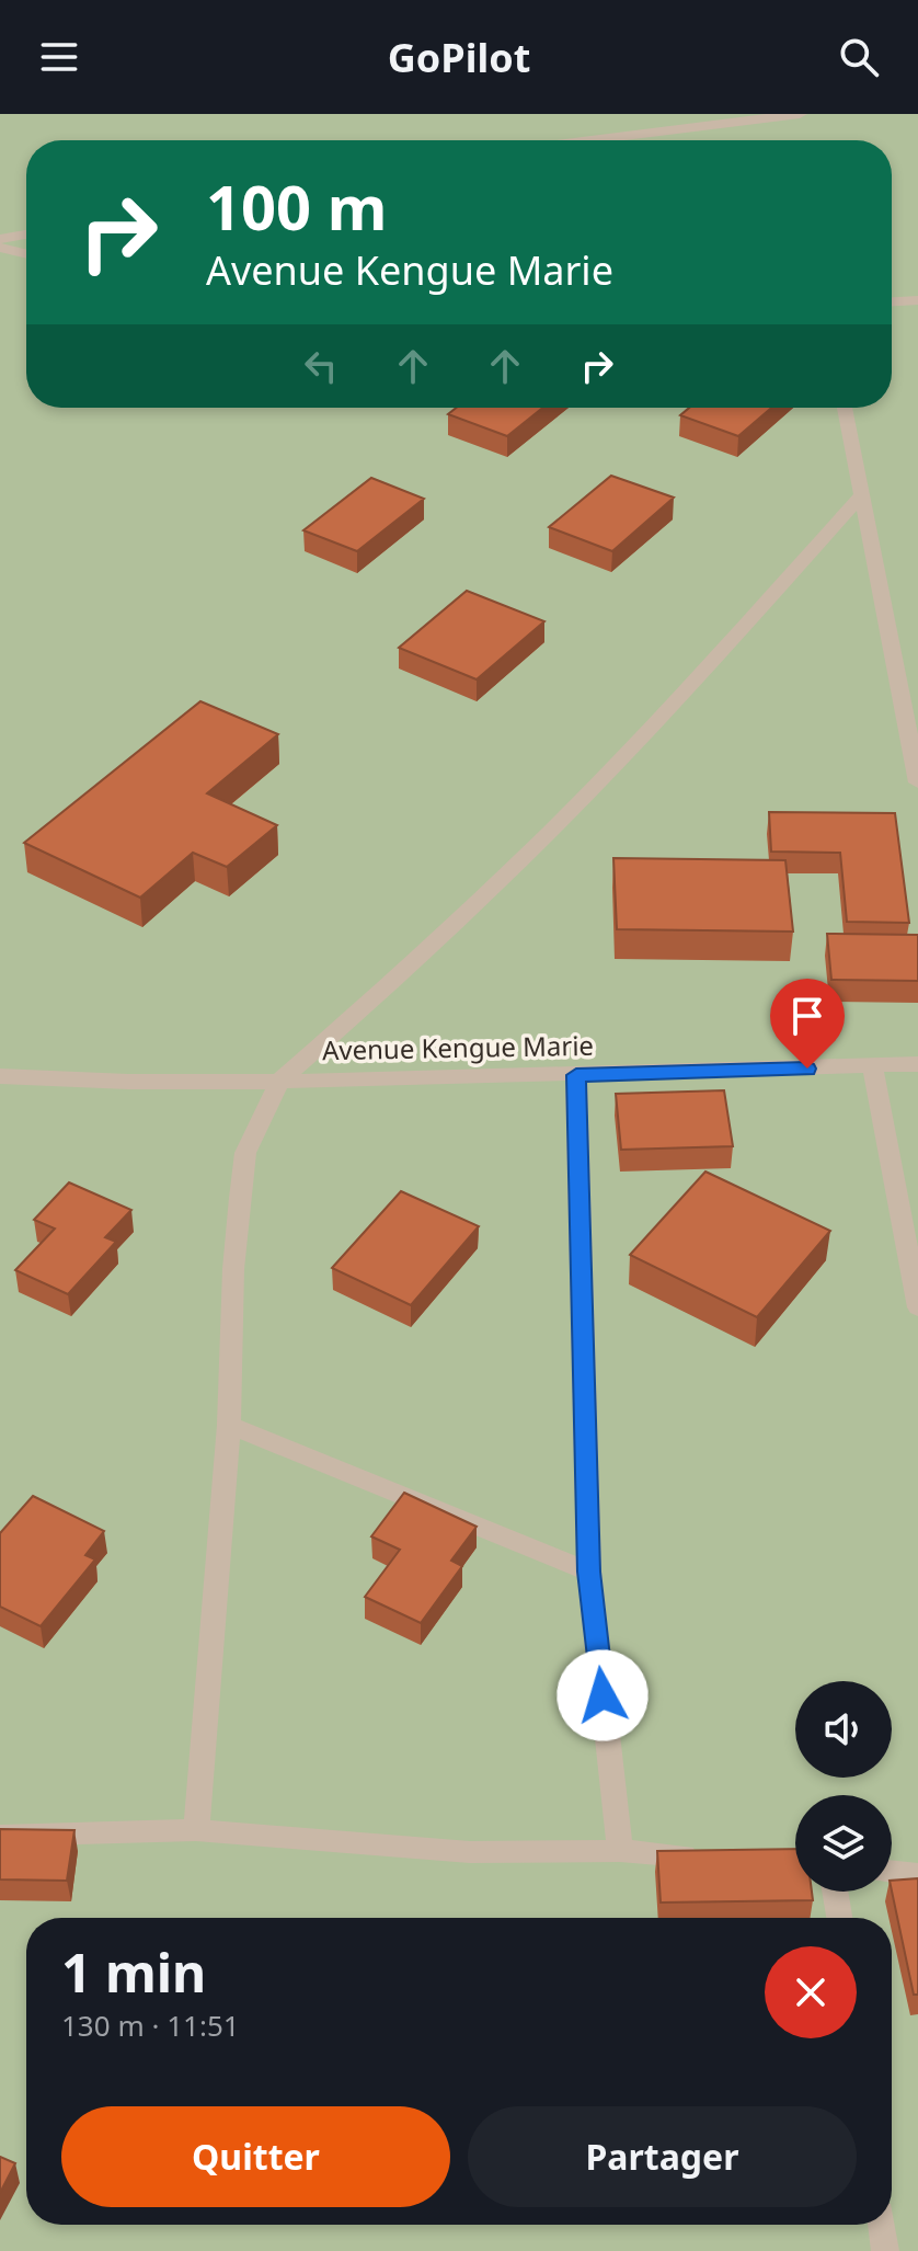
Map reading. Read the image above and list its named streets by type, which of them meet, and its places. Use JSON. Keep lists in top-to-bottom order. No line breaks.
{"streets":{"street":["Avenue Kengue Marie"]},"page":{"header":"GoPilot","turn":["100 m","Avenue Kengue Marie"],"heading":["1 min","130 m · 11:51"],"buttons":["Quitter","Partager"]}}
